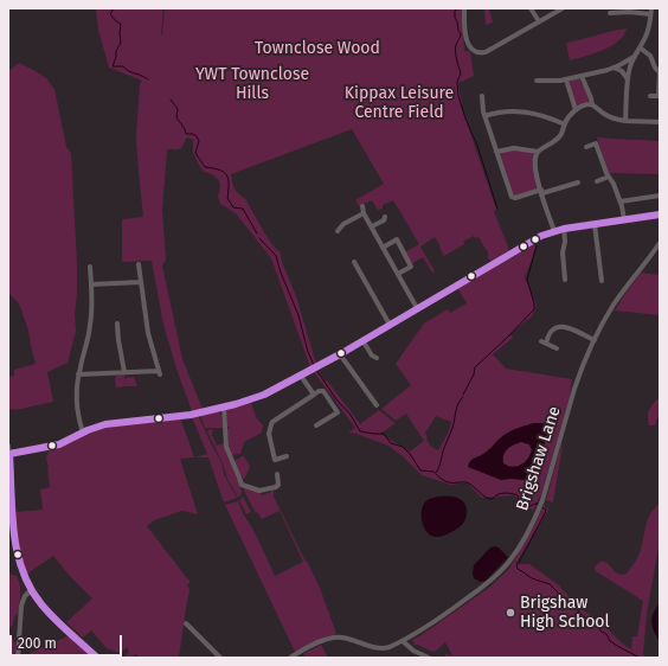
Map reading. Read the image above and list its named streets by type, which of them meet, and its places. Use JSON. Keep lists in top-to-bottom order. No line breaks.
{"streets":{"street":["Brigshaw Lane"]},"parks":["Townclose Wood","YWT Townclose Hills","Kippax Leisure Centre Field"],"places":["Brigshaw High School"],"scale_bar":"200 m"}
